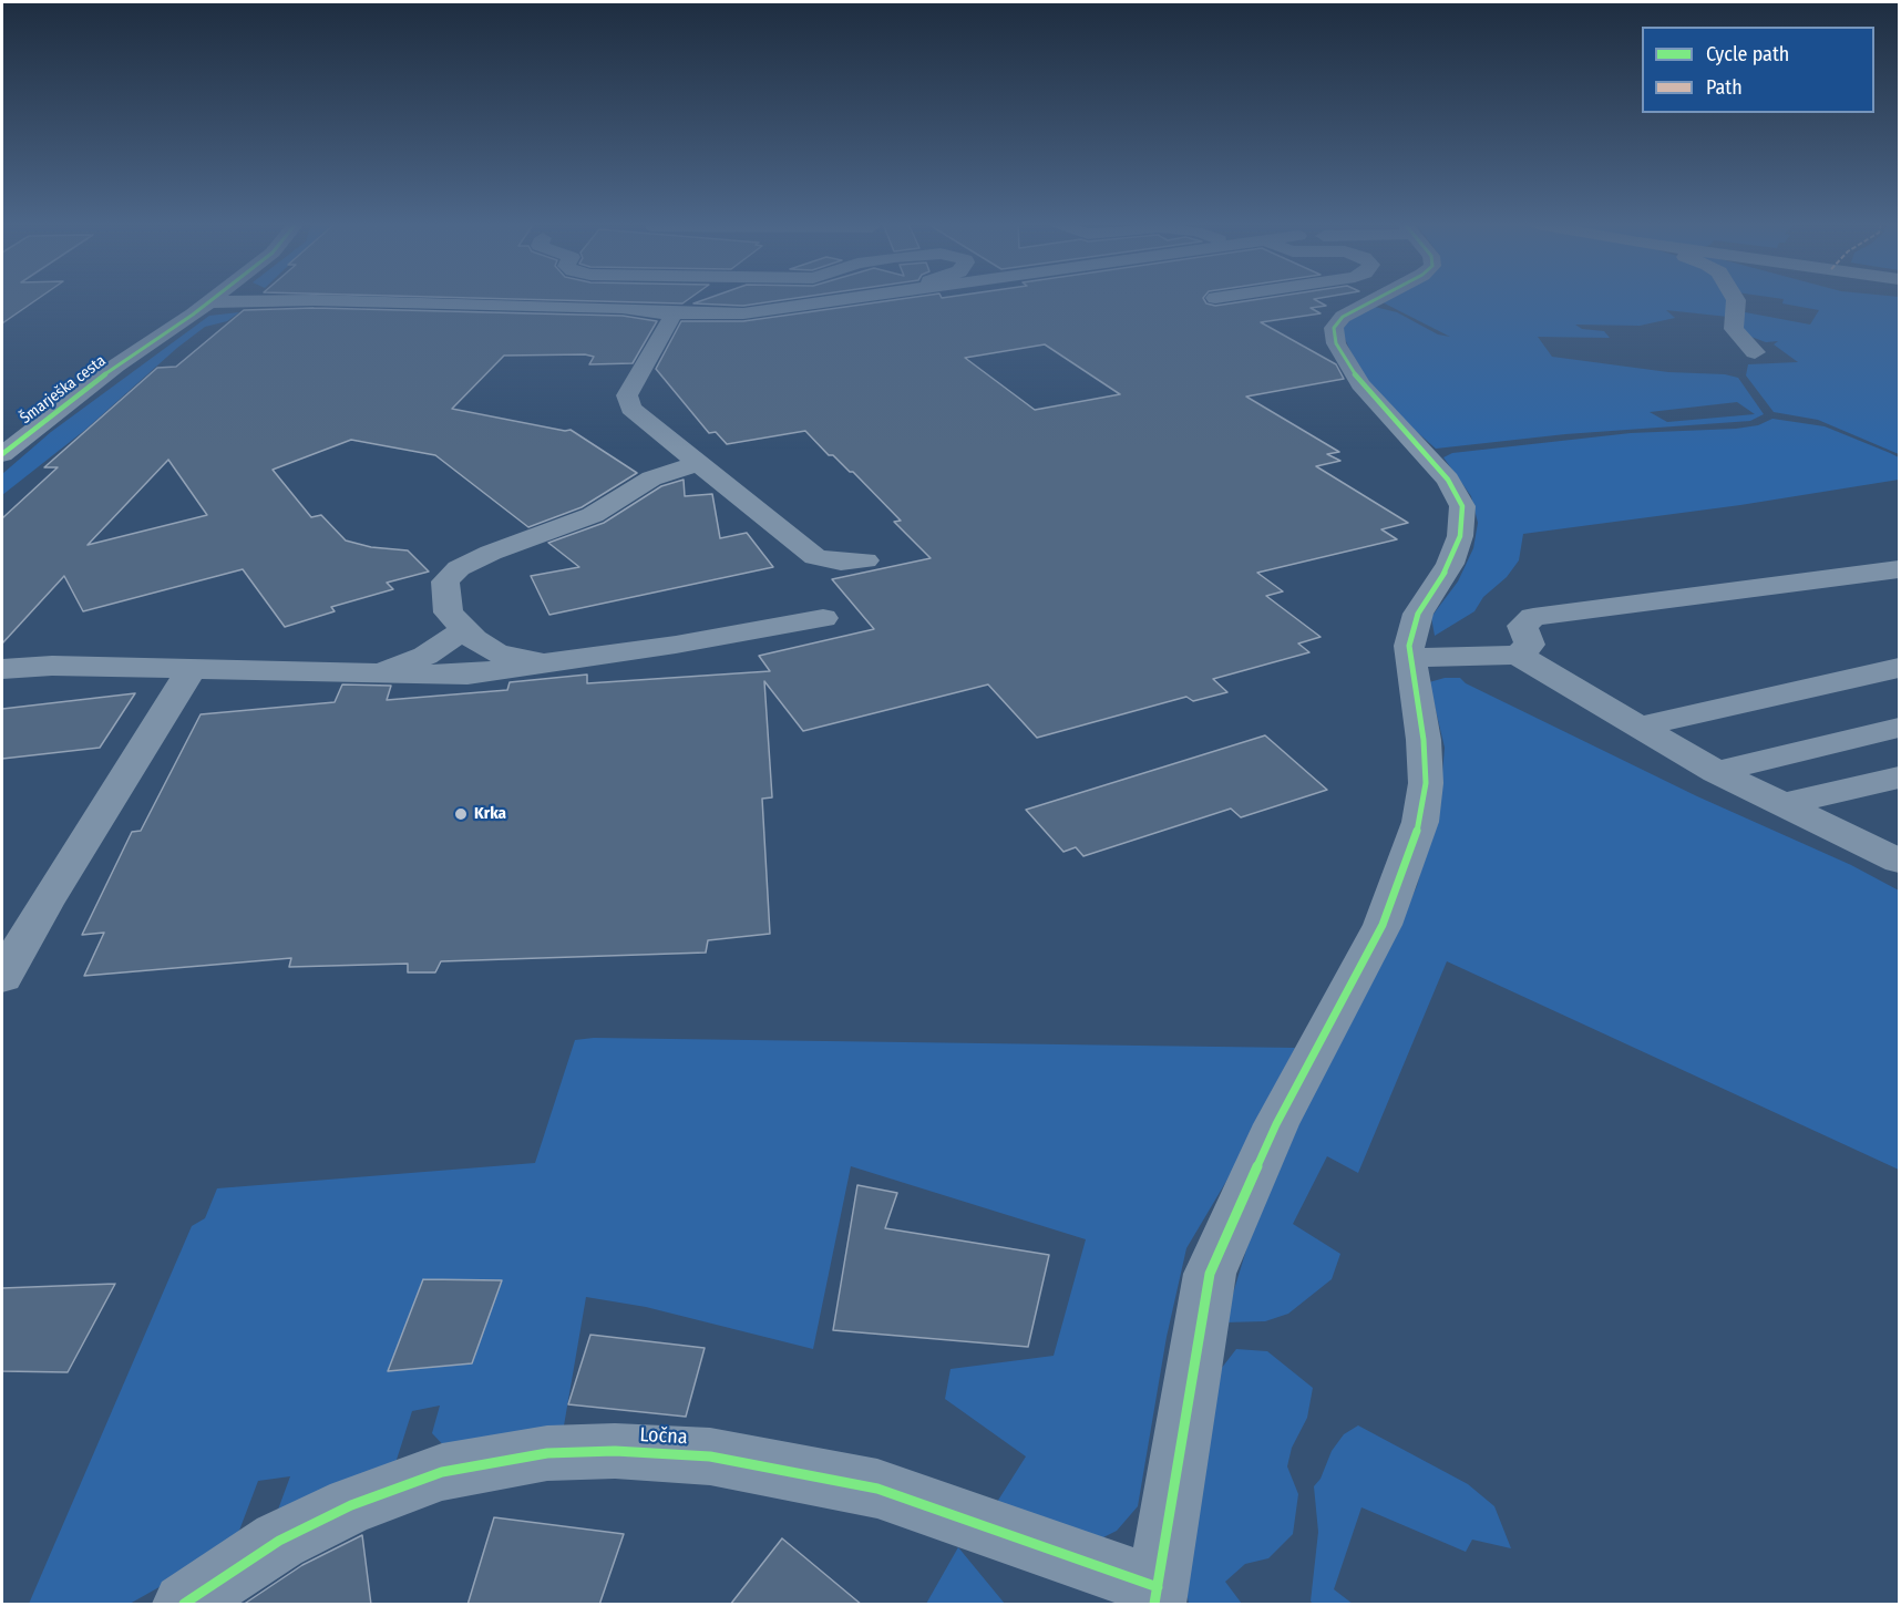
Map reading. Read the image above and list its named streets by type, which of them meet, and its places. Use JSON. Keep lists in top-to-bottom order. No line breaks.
{"streets":{"street":["Šmarješka cesta","Ločna"]},"places":["Krka"],"legend":["Cycle path","Path"]}
